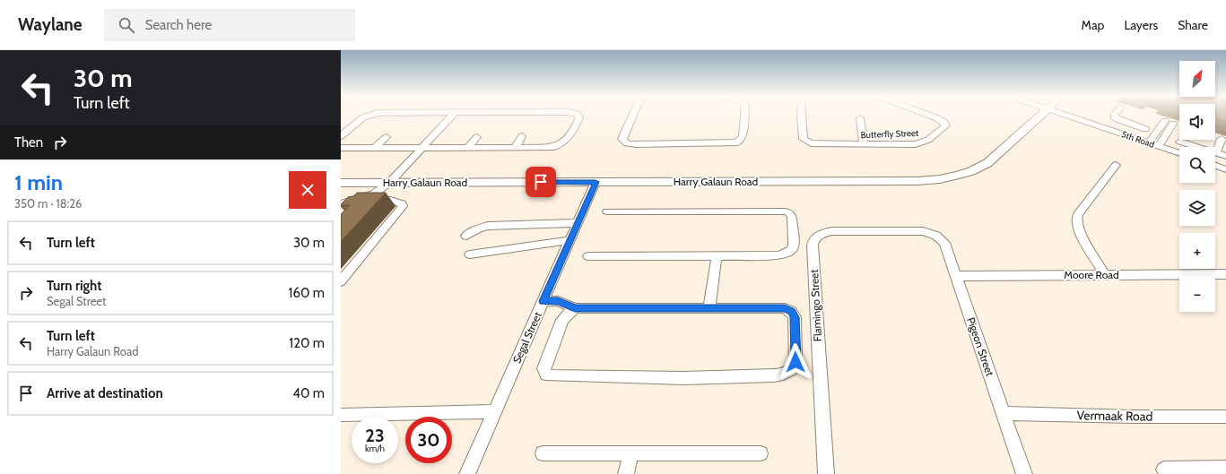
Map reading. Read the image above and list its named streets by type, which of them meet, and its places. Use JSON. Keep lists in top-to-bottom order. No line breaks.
{"streets":{"main road":["Harry Galaun Road"],"street":["Butterfly Street","5th Road","Moore Road","Flamingo Street","Segal Street","Pigeon Street","Vermaak Road"]},"crossings":[["Harry Galaun Road","Segal Street"],["Moore Road","Pigeon Street"],["Flamingo Street","Pigeon Street"],["Pigeon Street","Vermaak Road"]],"north":"top right","page":{"header":"Waylane","search":"Search here","nav":["Map","Layers","Share"],"turn":["30 m","Turn left"],"map_buttons":["+","−"],"then":"Then","heading":["1 min","350 m · 18:26"],"list":[{"name":"Turn left","value":"30 m"},{"name":"Turn right","note":"Segal Street","value":"160 m"},{"name":"Turn left","note":"Harry Galaun Road","value":"120 m"},{"name":"Arrive at destination","value":"40 m"}],"speed":"23 km/h","limit":"30"}}
